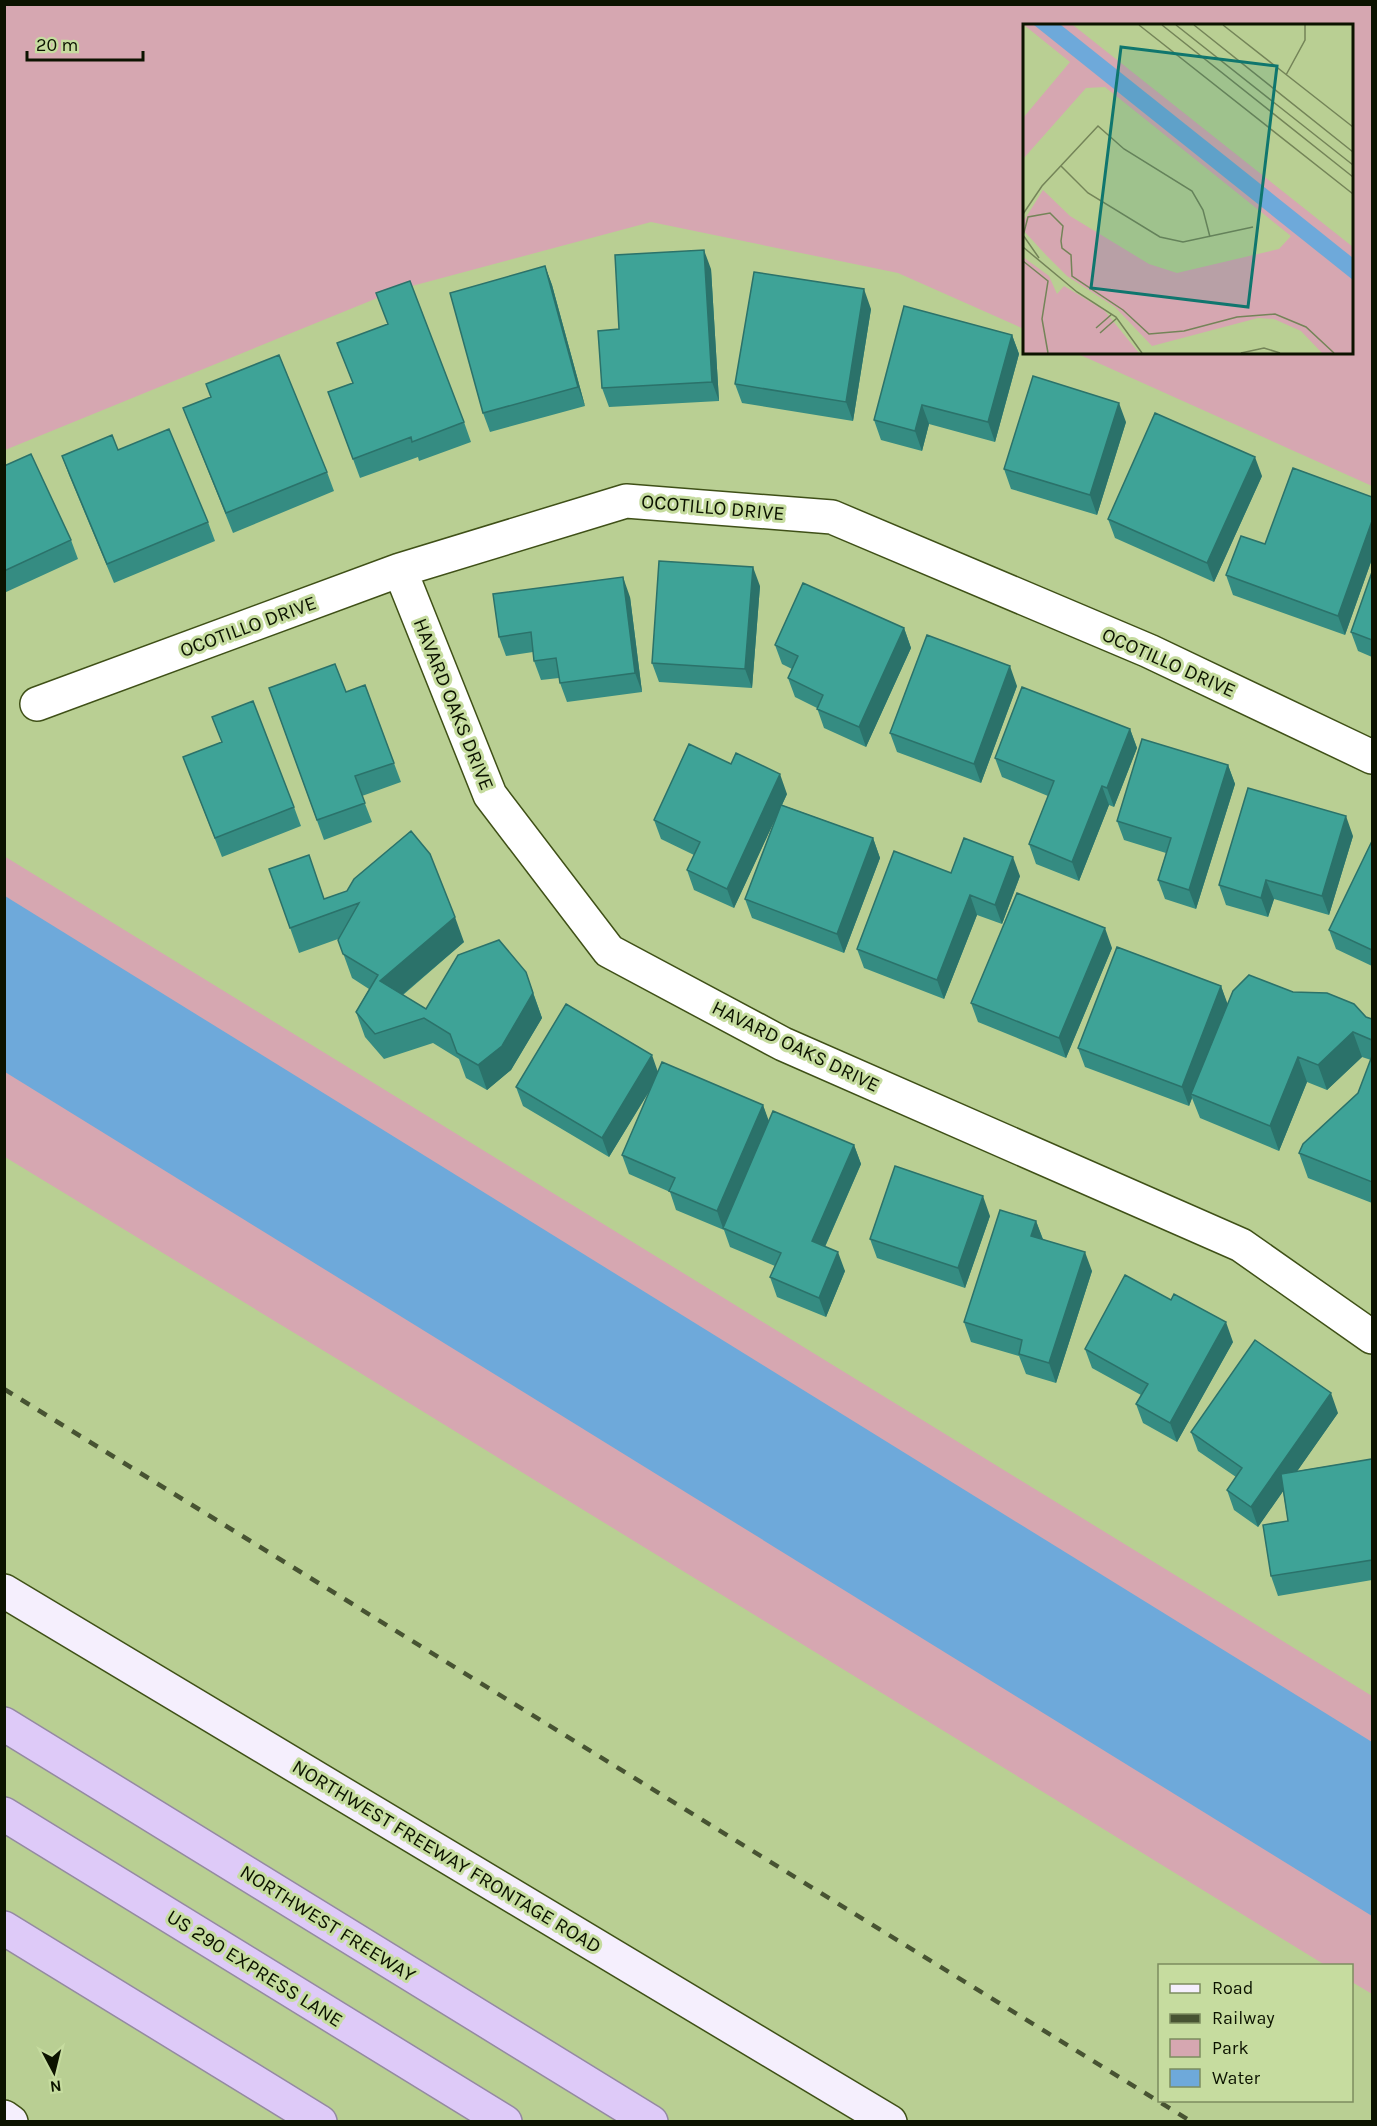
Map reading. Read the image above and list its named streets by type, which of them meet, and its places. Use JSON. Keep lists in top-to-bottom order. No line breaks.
{"streets":{"highway":["NORTHWEST FREEWAY","US 290 EXPRESS LANE"],"main road":["NORTHWEST FREEWAY FRONTAGE ROAD"],"street":["OCOTILLO DRIVE","HAVARD OAKS DRIVE"]},"crossings":[["OCOTILLO DRIVE","HAVARD OAKS DRIVE"]],"legend":["Road","Railway","Park","Water"],"scale_bar":"20 m","north":"bottom"}
